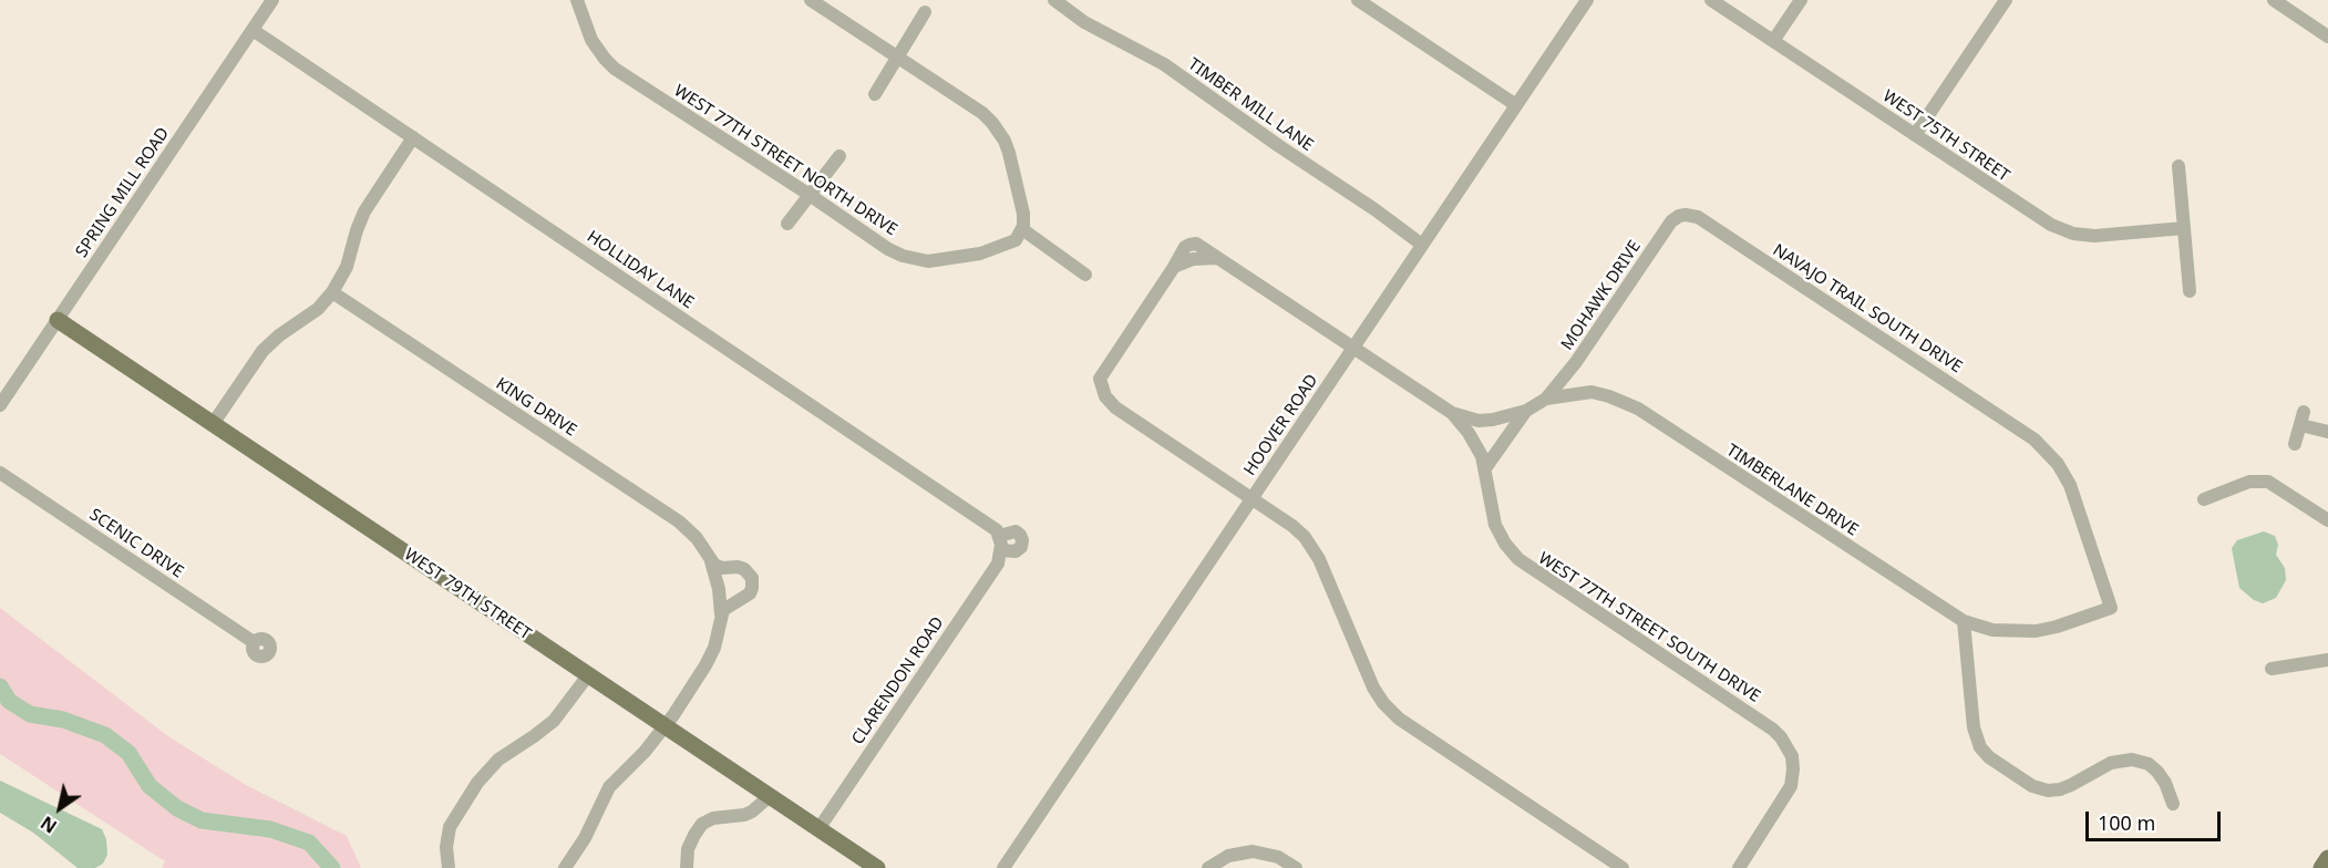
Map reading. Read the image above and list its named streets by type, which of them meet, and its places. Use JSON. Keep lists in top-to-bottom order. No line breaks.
{"streets":{"main road":["WEST 79TH STREET"],"street":["TIMBER MILL LANE","WEST 75TH STREET","WEST 77TH STREET NORTH DRIVE","SPRING MILL ROAD","HOLLIDAY LANE","MOHAWK DRIVE","NAVAJO TRAIL SOUTH DRIVE","KING DRIVE","HOOVER ROAD","TIMBERLANE DRIVE","SCENIC DRIVE","WEST 77TH STREET SOUTH DRIVE","CLARENDON ROAD"]},"crossings":[["TIMBER MILL LANE","HOOVER ROAD"],["SPRING MILL ROAD","HOLLIDAY LANE"],["SPRING MILL ROAD","WEST 79TH STREET"],["HOLLIDAY LANE","CLARENDON ROAD"],["MOHAWK DRIVE","NAVAJO TRAIL SOUTH DRIVE"],["MOHAWK DRIVE","TIMBERLANE DRIVE"],["NAVAJO TRAIL SOUTH DRIVE","TIMBERLANE DRIVE"],["KING DRIVE","WEST 79TH STREET"],["HOOVER ROAD","WEST 77TH STREET SOUTH DRIVE"],["TIMBERLANE DRIVE","WEST 77TH STREET SOUTH DRIVE"],["WEST 79TH STREET","CLARENDON ROAD"]],"scale_bar":"100 m","north":"bottom left"}
